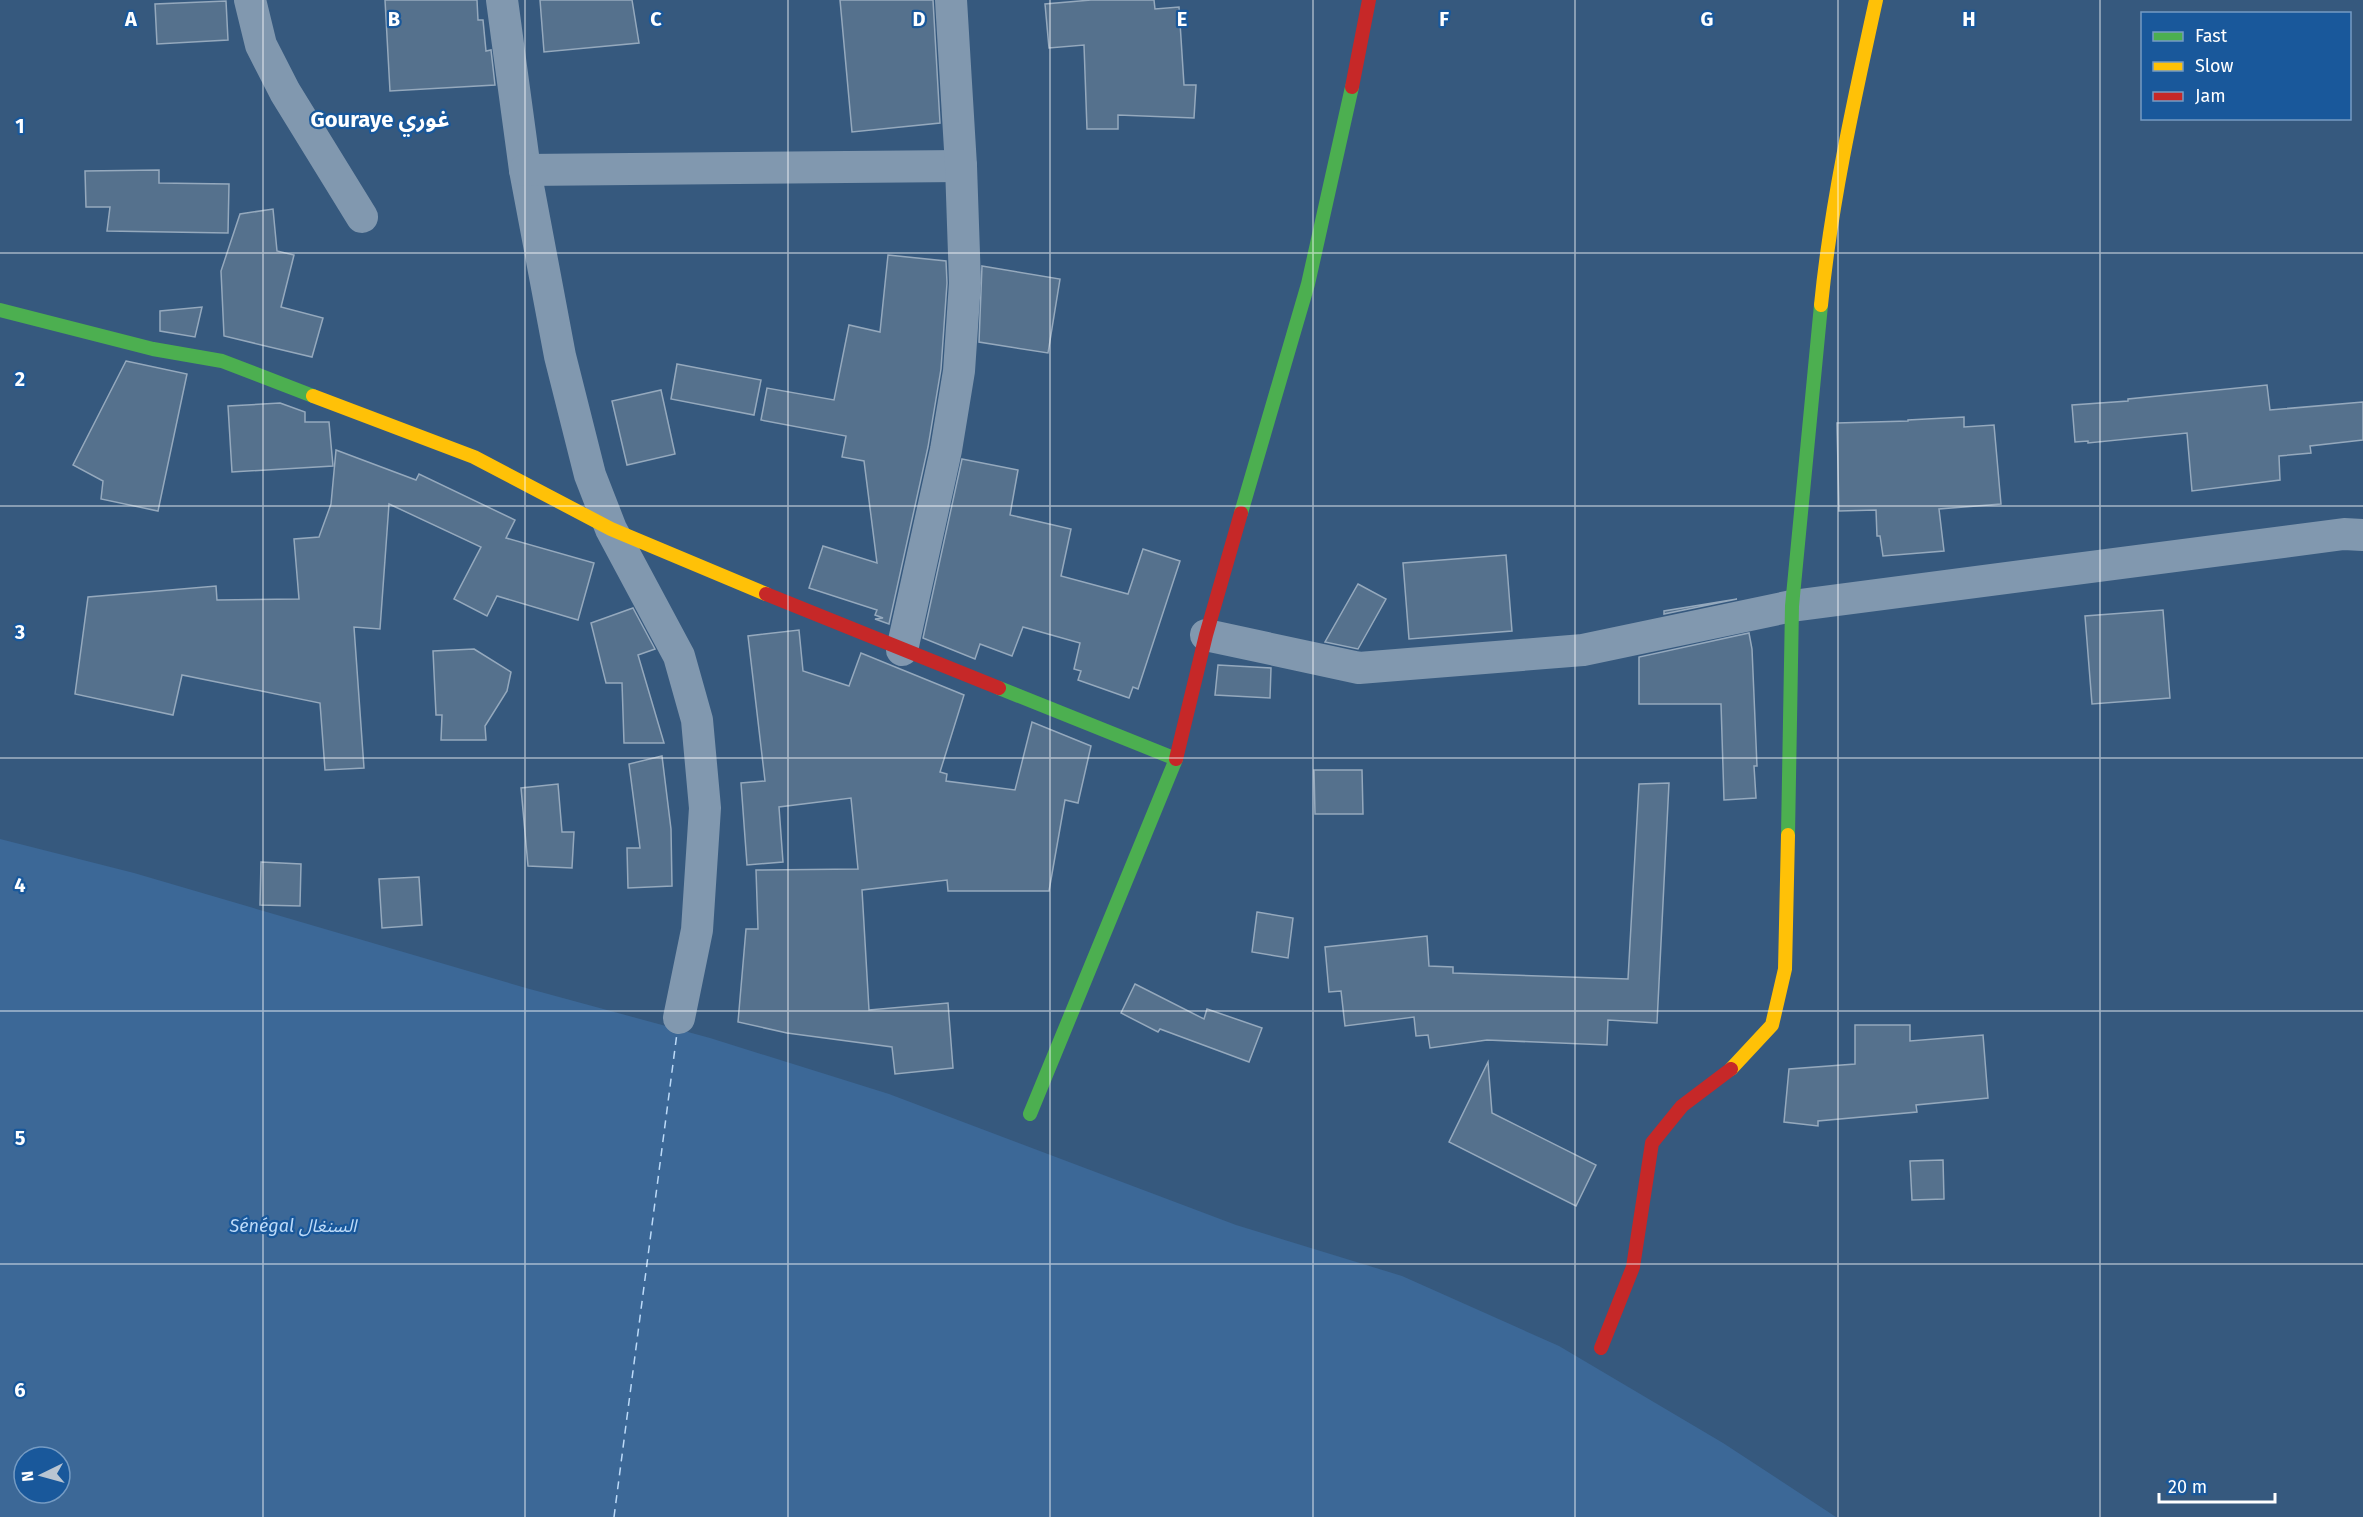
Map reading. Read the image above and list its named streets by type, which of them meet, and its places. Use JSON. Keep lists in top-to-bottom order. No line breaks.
{"districts":["Gouraye غوري"],"water":["Sénégal السنغال"],"legend":["Fast","Slow","Jam"],"scale_bar":"20 m","north":"left","grid":{"columns":["A","B","C","D","E","F","G","H"],"rows":["1","2","3","4","5","6"]}}
